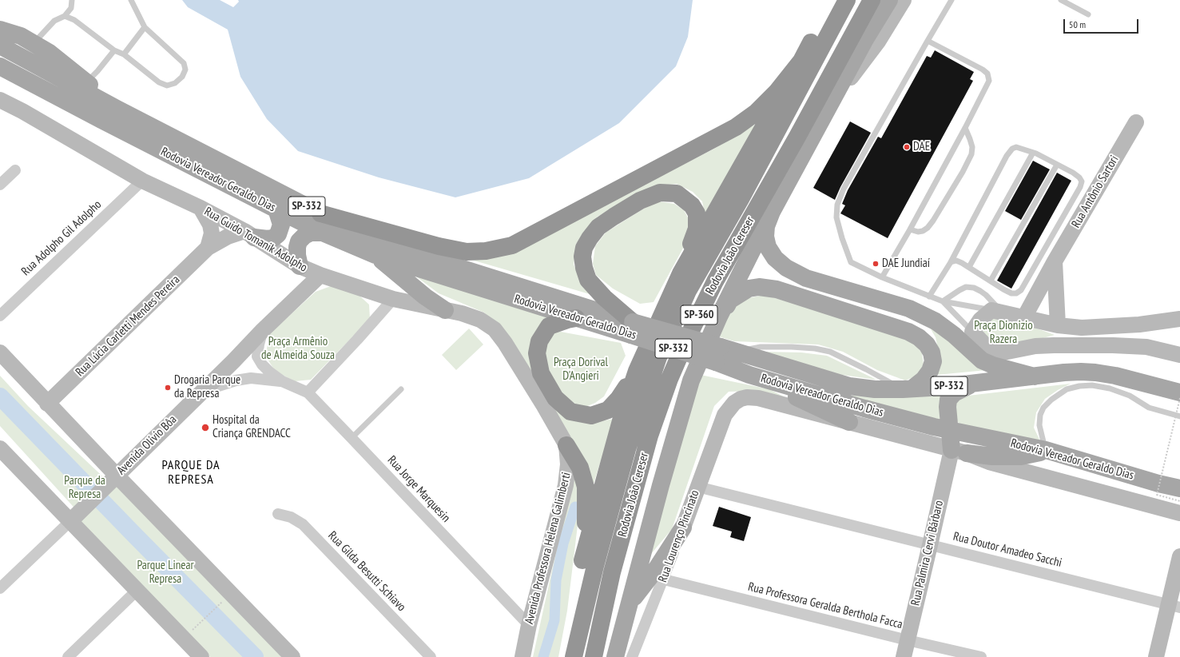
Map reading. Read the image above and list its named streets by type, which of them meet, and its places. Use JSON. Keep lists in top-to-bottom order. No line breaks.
{"streets":{"highway":["Rodovia João Cereser","SP-360"],"main road":["Rodovia Vereador Geraldo Dias","SP-332"],"street":["Rua Antônio Sartori","Rua Adolpho Gil Adolpho","Rua Guido Tomanik Adolpho","Rua Lúcia Carletti Mendes Pereira","Avenida Olívio Bôa","Rua Jorge Marquesin","Rua Lourenço Pincinato","Avenida Professora Helena Galimberti","Rua Doutor Amadeo Sacchi","Rua Palmira Cervi Bárbaro","Rua Gilda Besutti Schiavo","Rua Professora Geralda Berthola Facca"]},"crossings":[["Rua Adolpho Gil Adolpho","Rua Guido Tomanik Adolpho"],["Rua Guido Tomanik Adolpho","Rua Lúcia Carletti Mendes Pereira"],["Rua Guido Tomanik Adolpho","Avenida Olívio Bôa"],["Rua Guido Tomanik Adolpho","Avenida Professora Helena Galimberti"],["Avenida Olívio Bôa","Rua Jorge Marquesin"],["Rua Jorge Marquesin","Avenida Professora Helena Galimberti"],["Rua Lourenço Pincinato","Rua Doutor Amadeo Sacchi"],["Rua Lourenço Pincinato","Rua Palmira Cervi Bárbaro"],["Rua Lourenço Pincinato","Rua Professora Geralda Berthola Facca"],["Rua Doutor Amadeo Sacchi","Rua Palmira Cervi Bárbaro"],["Rua Palmira Cervi Bárbaro","Rua Professora Geralda Berthola Facca"]],"districts":["PARQUE DA REPRESA"],"parks":["Praça Dionizio Razera","Praça Armênio de Almeida Souza","Praça Dorival D'Angieri","Parque da Represa","Parque Linear Represa"],"places":["DAE","DAE Jundiaí","Drogaria Parque da Represa","Hospital da Criança GRENDACC"],"scale_bar":"50 m"}
